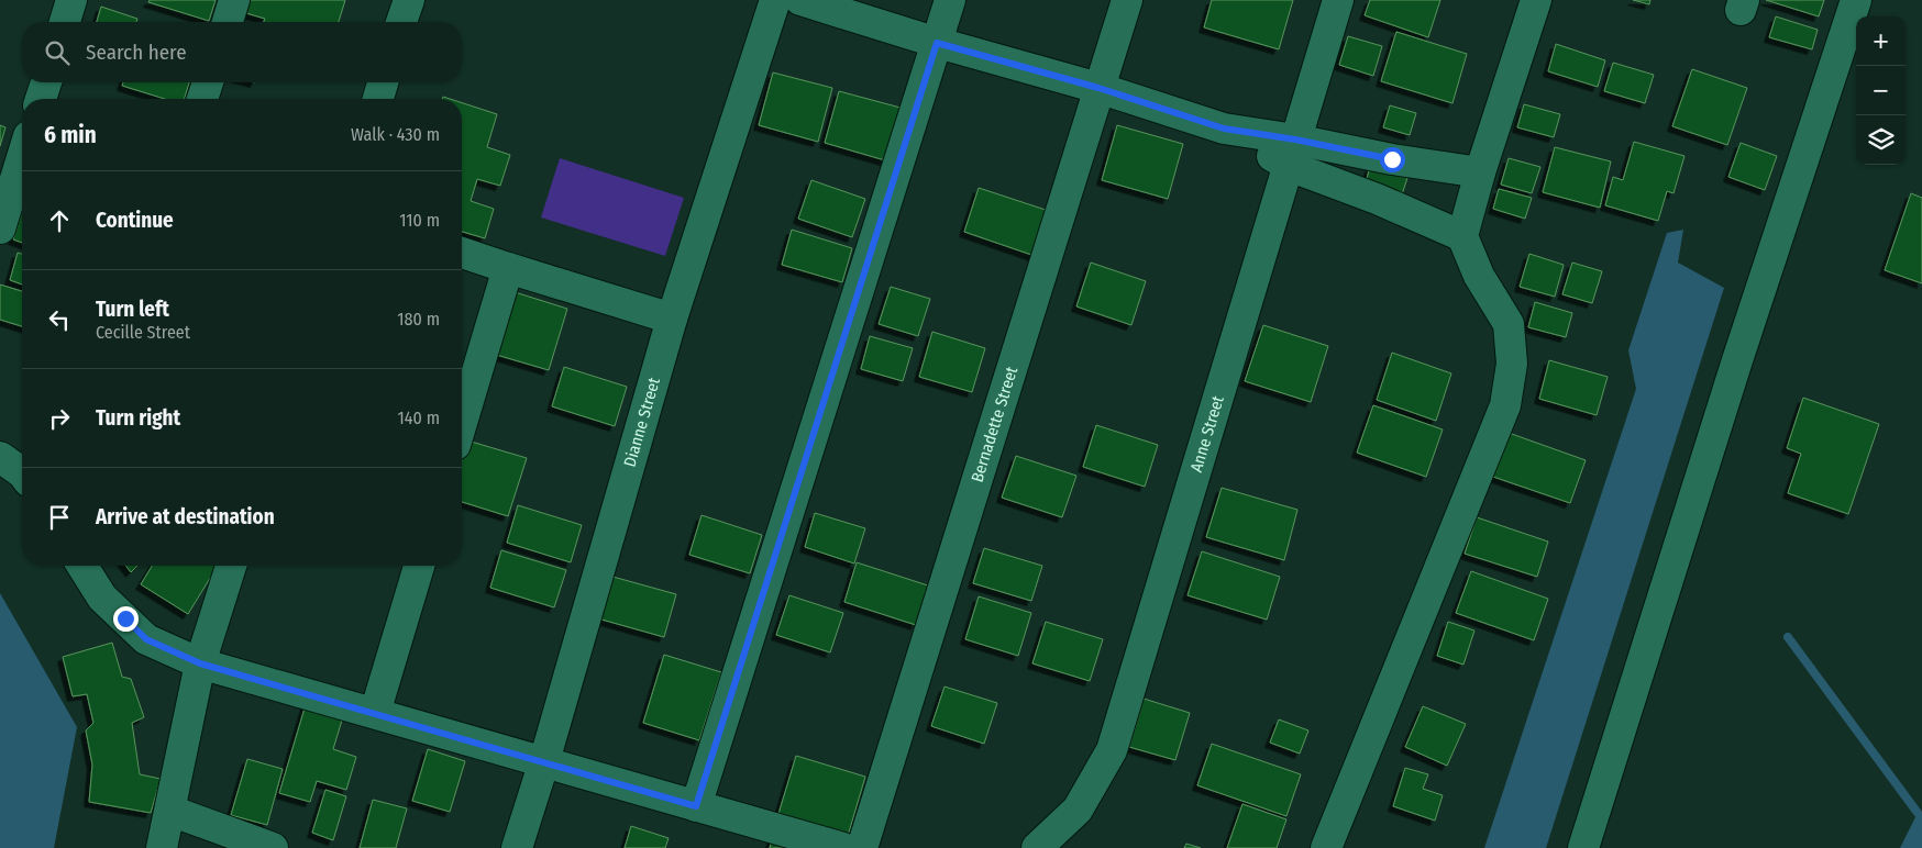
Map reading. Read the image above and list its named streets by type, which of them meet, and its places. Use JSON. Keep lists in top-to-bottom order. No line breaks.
{"streets":{"street":["Dianne Street","Bernadette Street","Anne Street"]},"page":{"map_buttons":["+","−"],"search":"Search here","heading":["6 min","Walk · 430 m"],"list":[["Continue","110 m"],["Turn left","Cecille Street","180 m"],["Turn right","140 m"],"Arrive at destination"]}}
